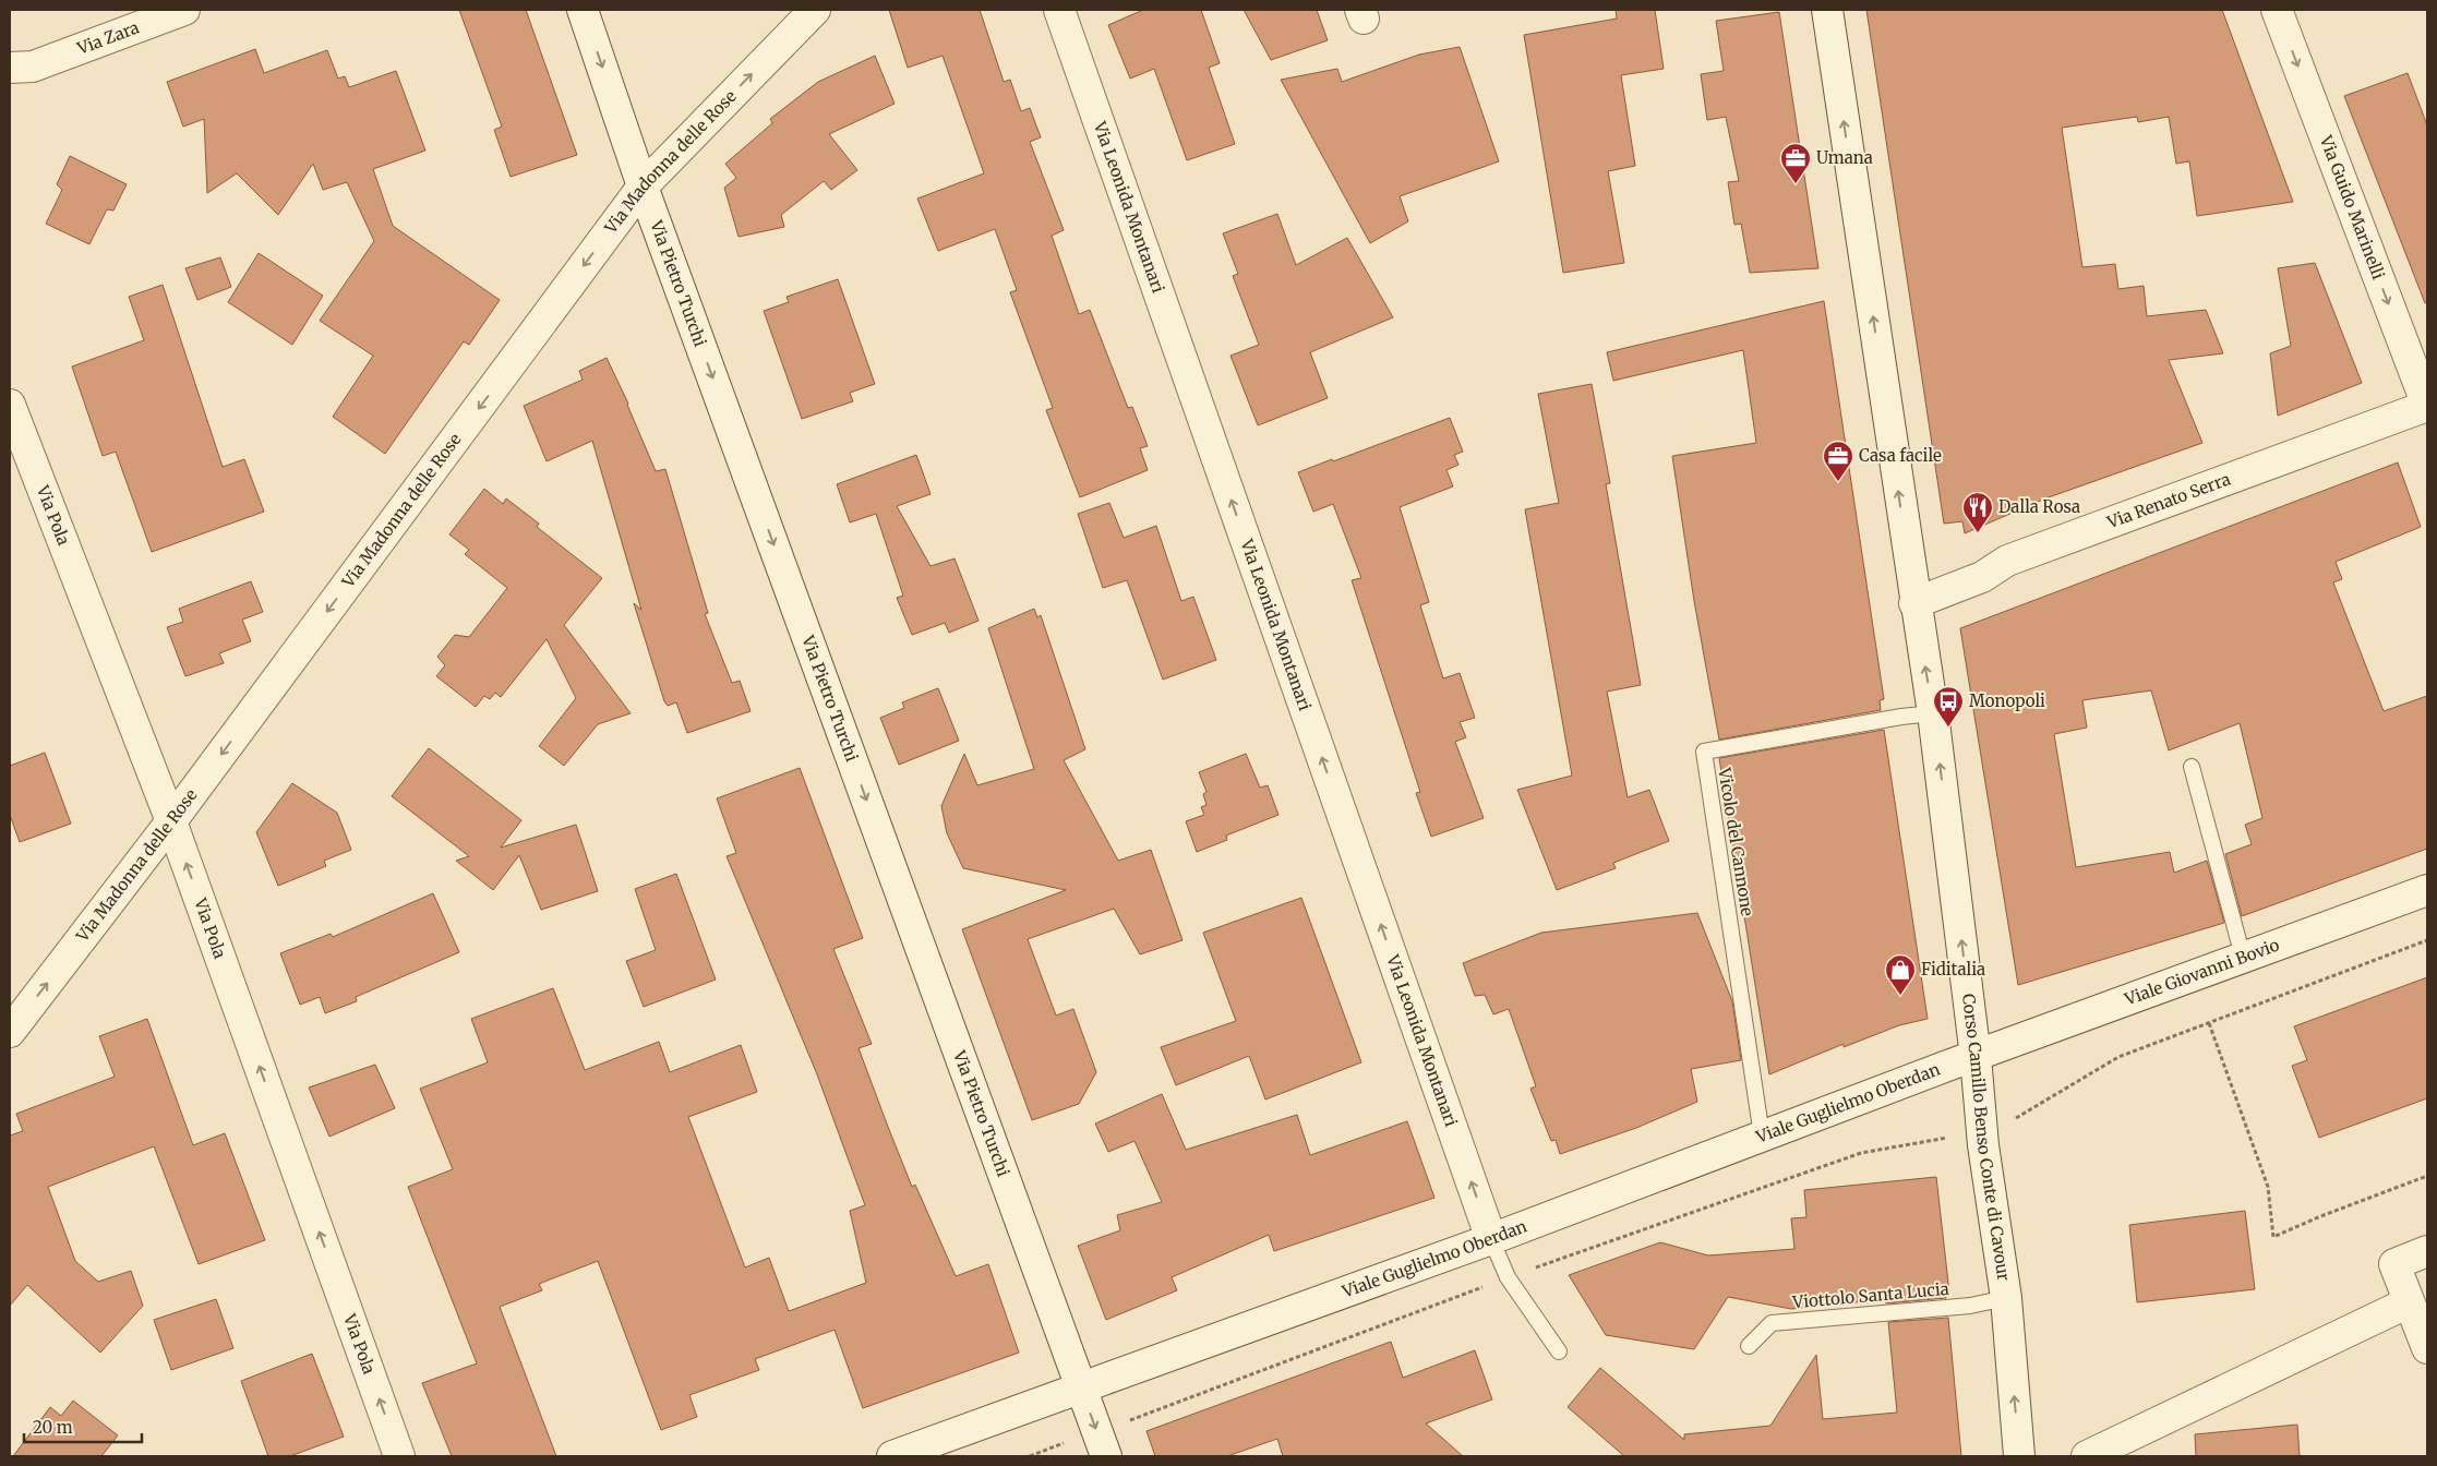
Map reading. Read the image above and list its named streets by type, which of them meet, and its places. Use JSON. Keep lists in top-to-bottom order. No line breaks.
{"streets":{"street":["Via Zara","Via Madonna delle Rose","Via Leonida Montanari","Via Guido Marinelli","Via Pietro Turchi","Via Renato Serra","Via Pola","Viale Giovanni Bovio","Viale Guglielmo Oberdan","Corso Camillo Benso Conte di Cavour"],"lane":["Vicolo del Cannone","Viottolo Santa Lucia"]},"crossings":[["Via Madonna delle Rose","Via Pietro Turchi"],["Via Madonna delle Rose","Via Pola"],["Via Leonida Montanari","Viale Guglielmo Oberdan"],["Via Guido Marinelli","Via Renato Serra"],["Via Pietro Turchi","Viale Guglielmo Oberdan"],["Via Renato Serra","Corso Camillo Benso Conte di Cavour"],["Vicolo del Cannone","Viale Guglielmo Oberdan"],["Vicolo del Cannone","Corso Camillo Benso Conte di Cavour"],["Viale Giovanni Bovio","Viale Guglielmo Oberdan"],["Viale Giovanni Bovio","Corso Camillo Benso Conte di Cavour"],["Viale Guglielmo Oberdan","Corso Camillo Benso Conte di Cavour"],["Corso Camillo Benso Conte di Cavour","Viottolo Santa Lucia"]],"one_way":["Via Leonida Montanari","Via Guido Marinelli","Via Pietro Turchi","Via Pola","Corso Camillo Benso Conte di Cavour"],"places":{"office":["Umana","Casa facile"],"restaurant":["Dalla Rosa"],"bus stop":["Monopoli"],"shop":["Fiditalia"]},"scale_bar":"20 m"}
